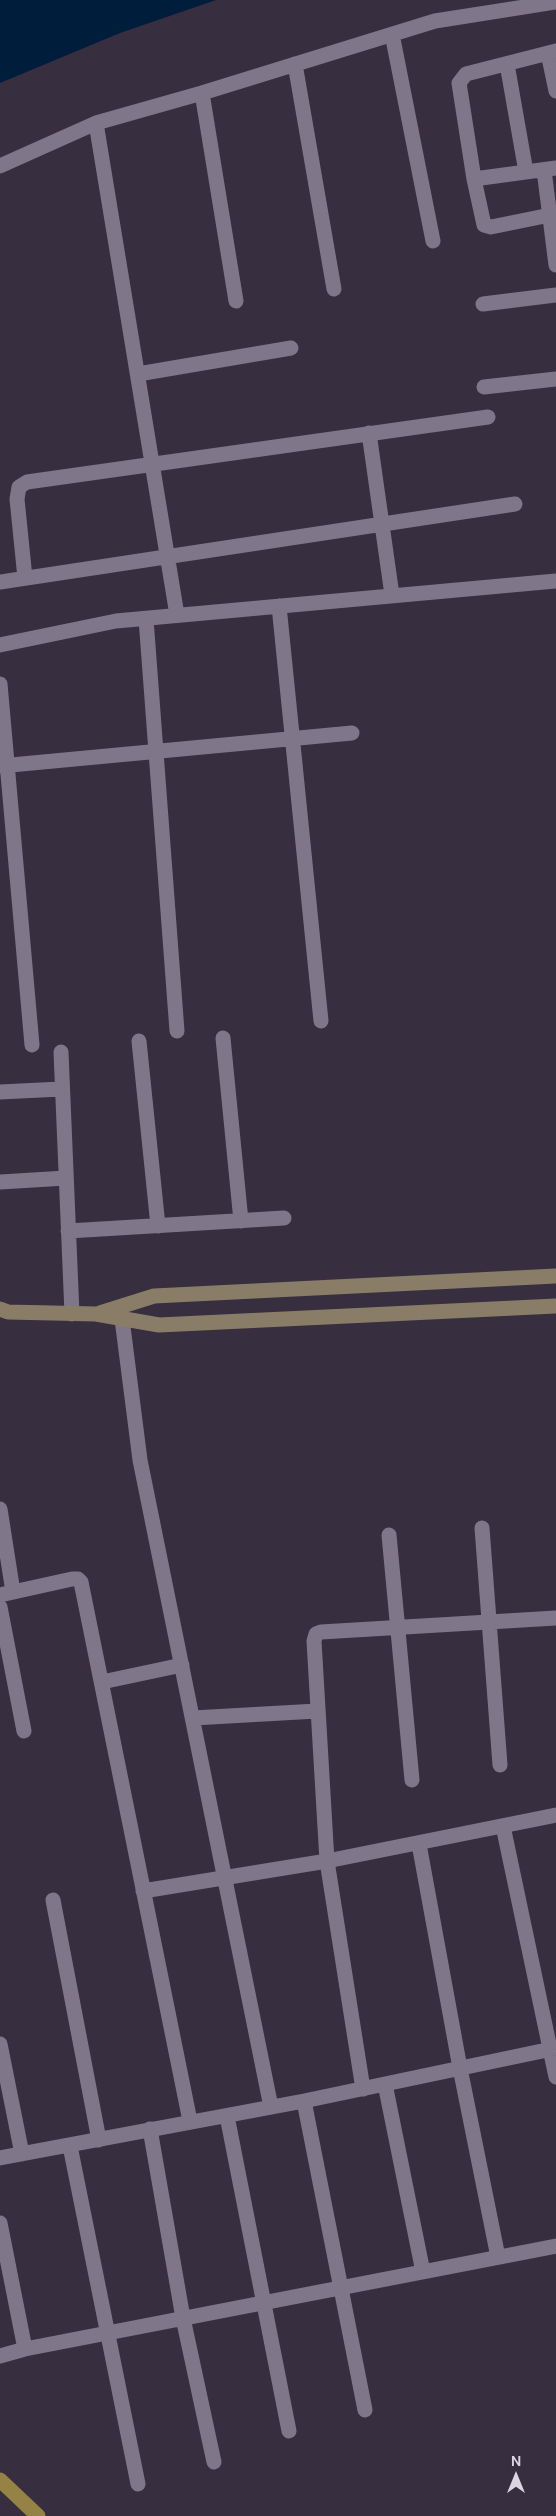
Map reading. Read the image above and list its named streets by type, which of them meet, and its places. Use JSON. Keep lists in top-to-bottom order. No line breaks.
{"north":"top"}
